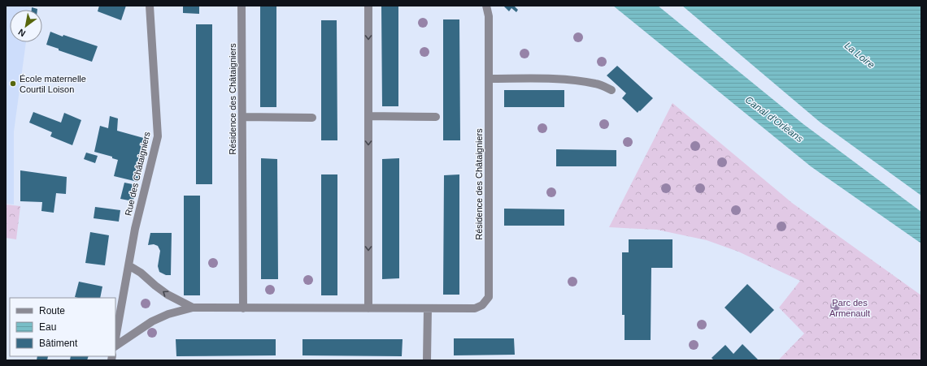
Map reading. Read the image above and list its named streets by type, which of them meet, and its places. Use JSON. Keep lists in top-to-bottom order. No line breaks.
{"streets":{"street":["Résidence des Châtaigniers","Rue des Châtaigniers"]},"water":["La Loire","Canal d'Orléans"],"parks":["Parc des Armenault"],"places":["École maternelle Courtil Loison"],"legend":["Route","Eau","Bâtiment"],"north":"bottom left"}
